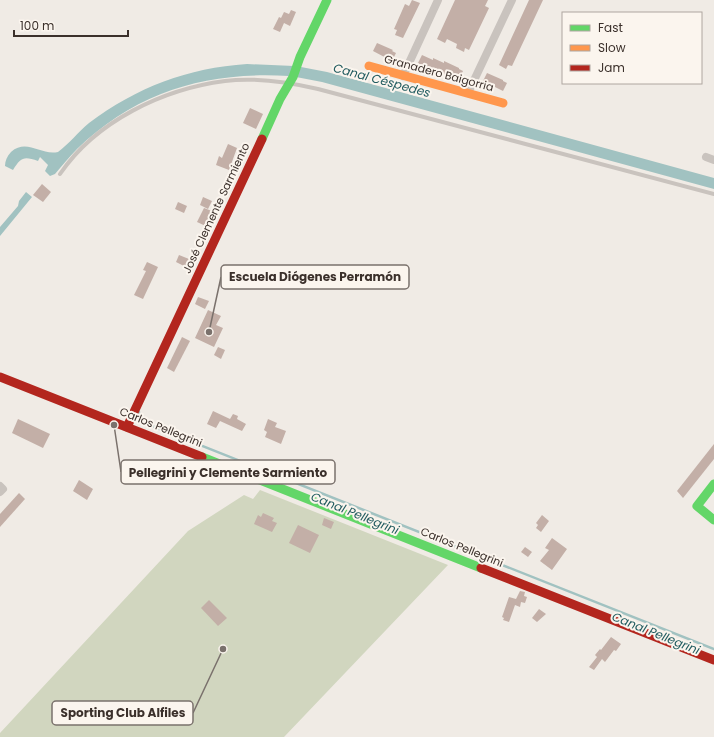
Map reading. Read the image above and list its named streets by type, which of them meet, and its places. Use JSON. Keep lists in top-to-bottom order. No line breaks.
{"streets":{"main road":["Granadero Baigorria","José Clemente Sarmiento","Carlos Pellegrini"]},"crossings":[["José Clemente Sarmiento","Carlos Pellegrini"]],"water":["Canal Céspedes","Canal Pellegrini"],"places":["Escuela Diógenes Perramón","Pellegrini y Clemente Sarmiento","Sporting Club Alfiles"],"legend":["Fast","Slow","Jam"],"scale_bar":"100 m"}
